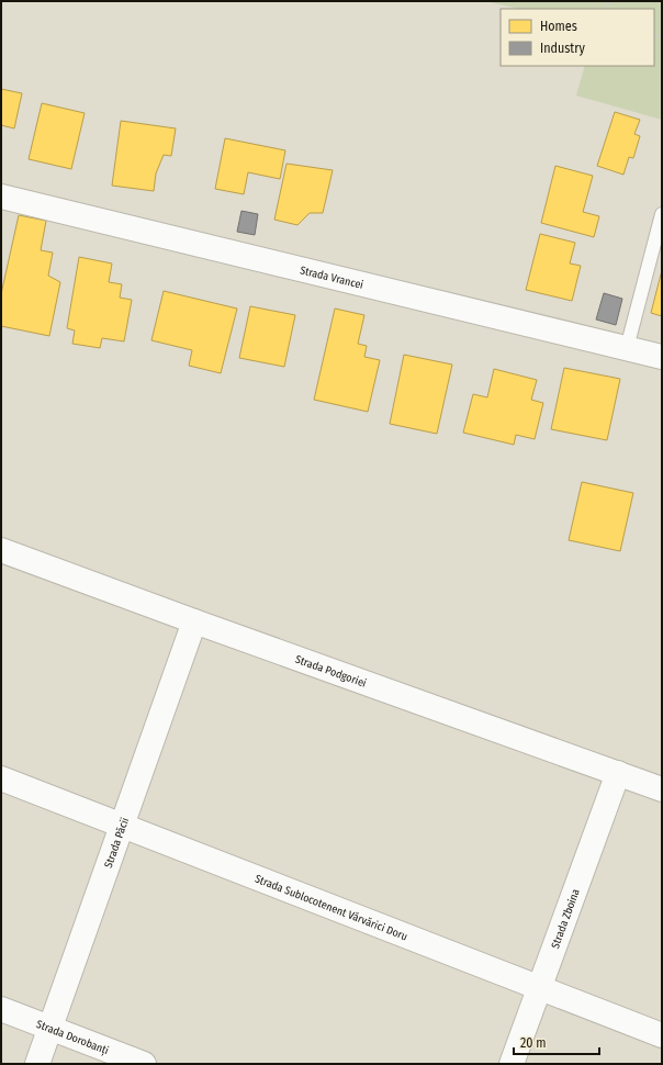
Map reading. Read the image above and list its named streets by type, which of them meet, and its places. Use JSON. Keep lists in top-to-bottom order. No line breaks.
{"streets":{"street":["Strada Vrancei","Strada Podgoriei","Strada Păcii","Strada Sublocotenent Vărvărici Doru","Strada Zboina","Strada Dorobanți"]},"crossings":[["Strada Podgoriei","Strada Păcii"],["Strada Podgoriei","Strada Zboina"],["Strada Păcii","Strada Sublocotenent Vărvărici Doru"],["Strada Păcii","Strada Dorobanți"],["Strada Sublocotenent Vărvărici Doru","Strada Zboina"]],"legend":["Homes","Industry"],"scale_bar":"20 m"}
